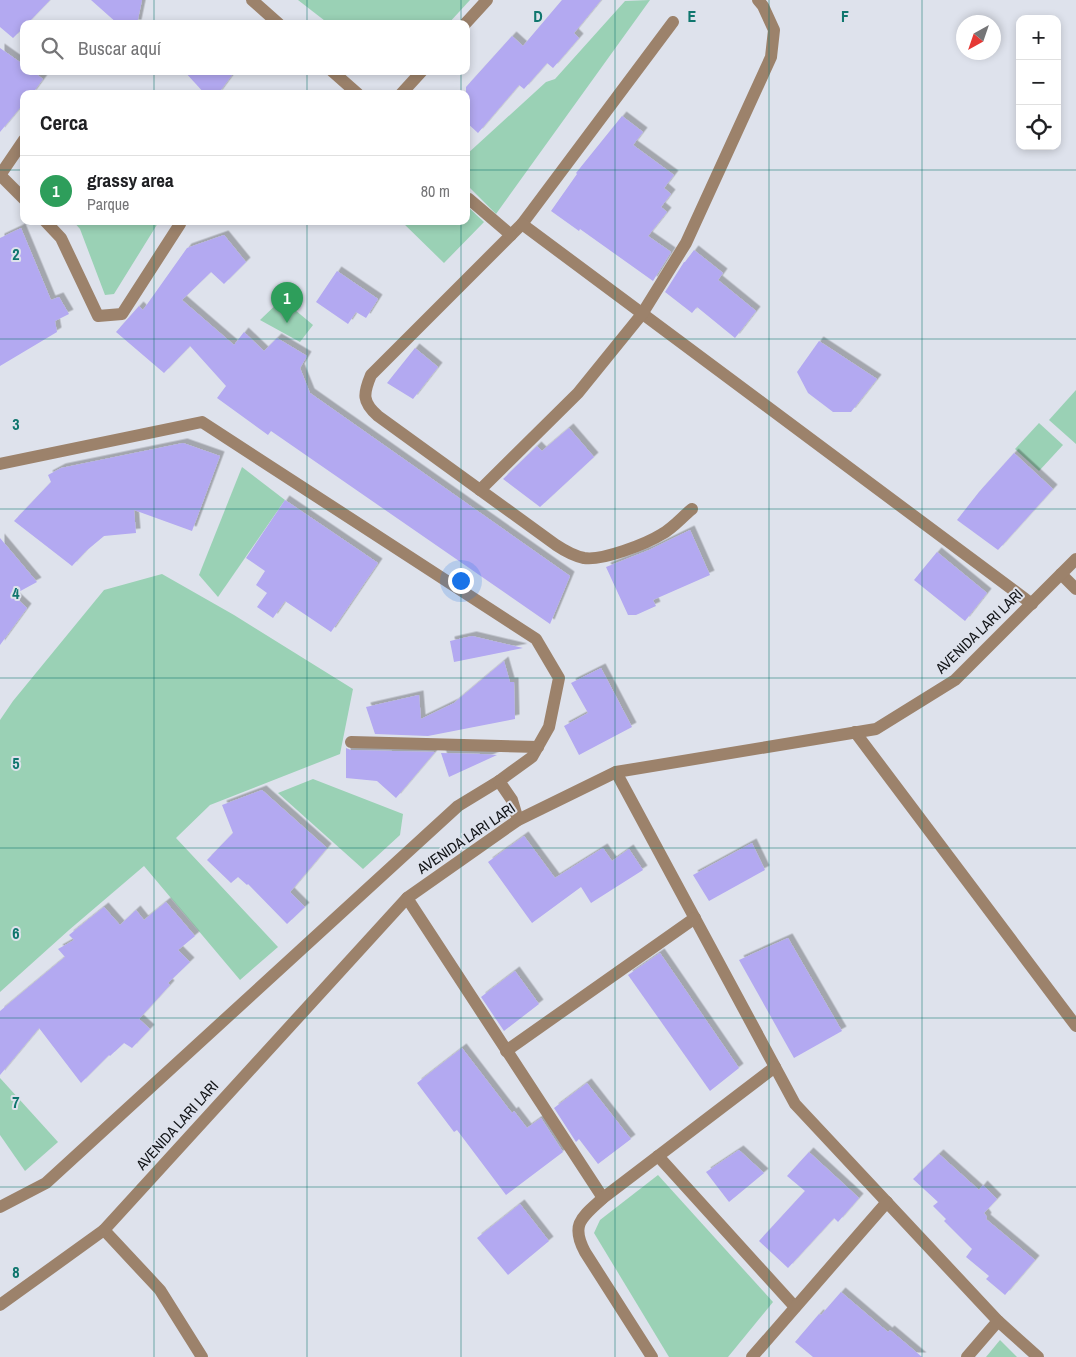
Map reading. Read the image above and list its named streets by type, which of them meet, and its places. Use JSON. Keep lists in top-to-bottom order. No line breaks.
{"streets":{"street":["AVENIDA LARI LARI"]},"north":"bottom left","page":{"map_buttons":["+","−"],"search":"Buscar aquí","heading":"Cerca","list":[{"mark":"1","name":"grassy area","note":"Parque","value":"80 m"}],"pins":"1"},"grid":{"columns":["D","E","F"],"rows":["2","3","4","5","6","7","8"]}}
